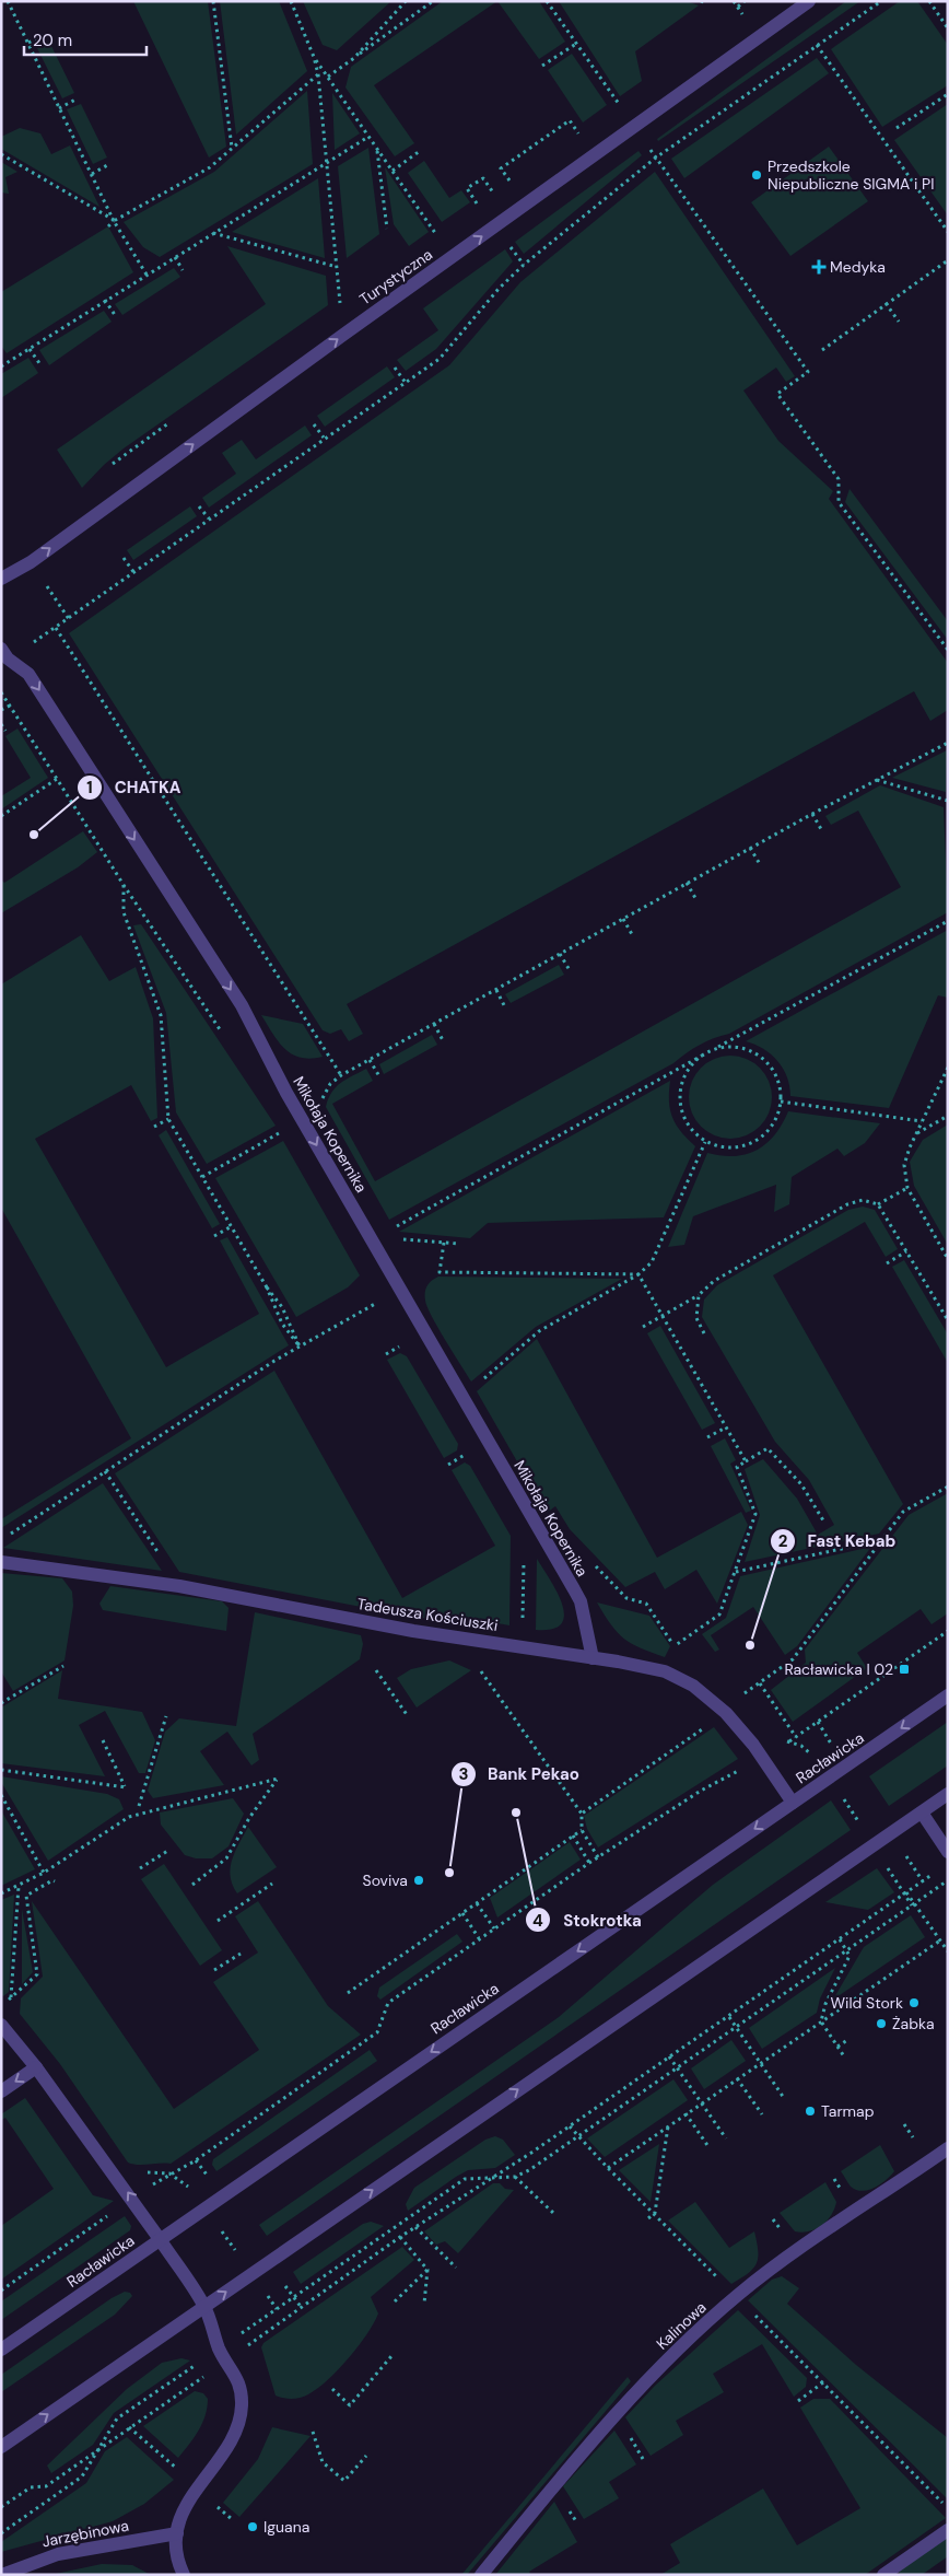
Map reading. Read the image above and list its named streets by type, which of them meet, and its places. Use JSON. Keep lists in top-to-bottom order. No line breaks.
{"streets":{"street":["Turystyczna","Mikołaja Kopernika","Tadeusza Kościuszki","Racławicka","Kalinowa","Jarzębinowa"]},"crossings":[["Mikołaja Kopernika","Tadeusza Kościuszki"],["Tadeusza Kościuszki","Racławicka"]],"one_way":["Turystyczna","Mikołaja Kopernika"],"places":{"other":["Przedszkole Niepubliczne SIGMA i PI","CHATKA","Fast Kebab","Stokrotka","Bank Pekao","Soviva","Wild Stork","Żabka","Tarmap","Iguana"],"health":["Medyka"],"transit":["Racławicka I 02"]},"scale_bar":"20 m"}
